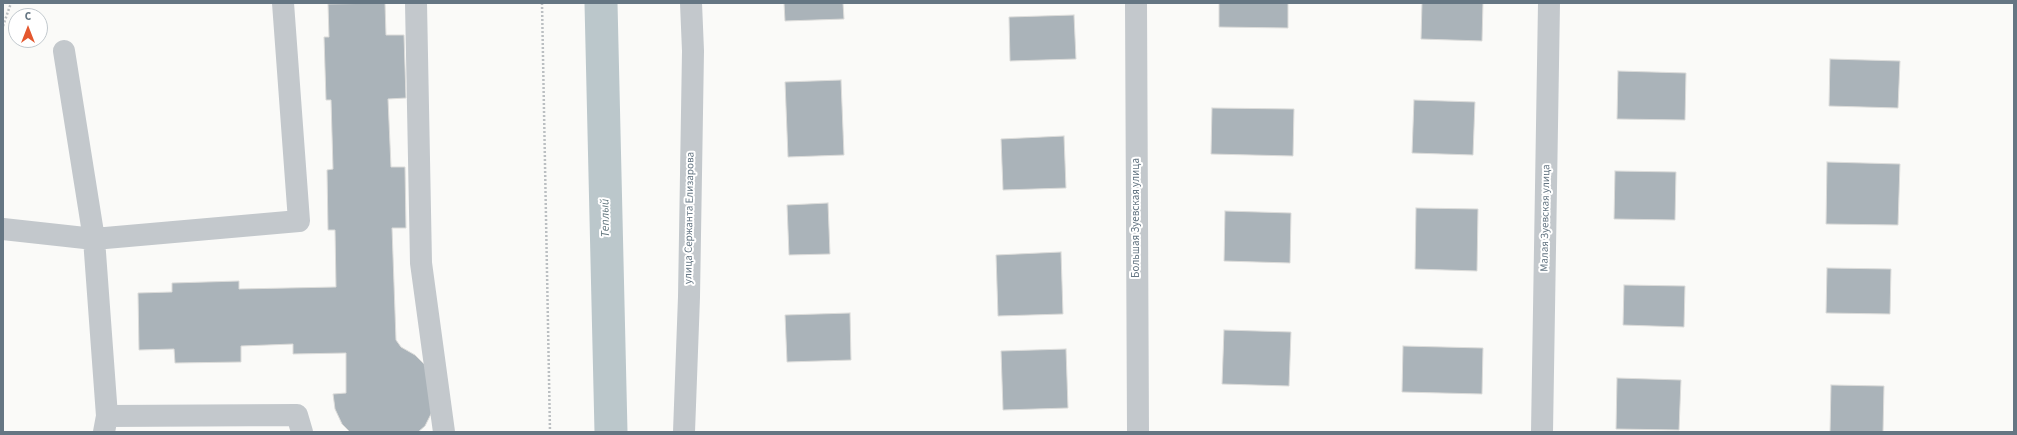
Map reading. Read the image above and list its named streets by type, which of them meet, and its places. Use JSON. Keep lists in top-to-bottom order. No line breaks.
{"streets":{"street":["улица Сержанта Елизарова","Большая Зуевская улица","Малая Зуевская улица"]},"water":["Теплый"],"north":"top"}
